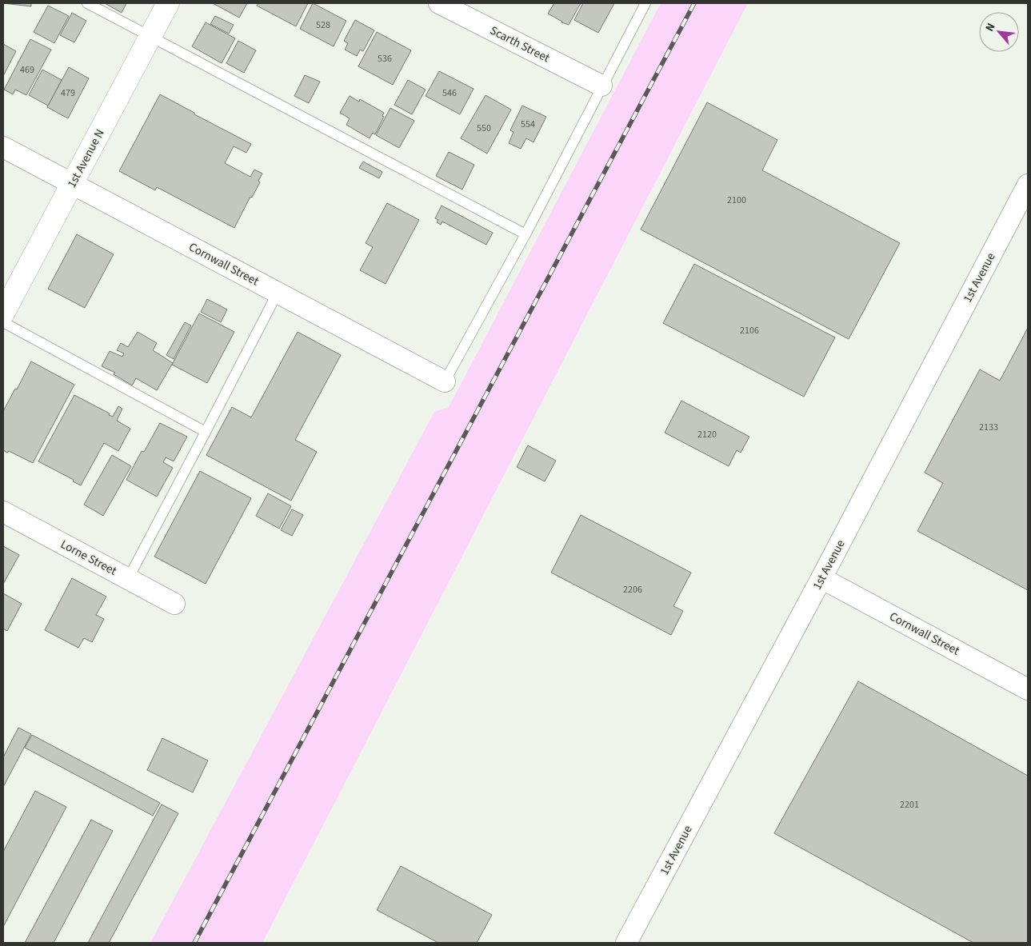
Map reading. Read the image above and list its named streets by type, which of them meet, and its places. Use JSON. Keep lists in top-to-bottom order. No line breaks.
{"streets":{"street":["Scarth Street","1st Avenue N","Cornwall Street","1st Avenue","Lorne Street"]},"crossings":[["1st Avenue N","Cornwall Street"],["Cornwall Street","1st Avenue"]],"house_numbers":["528","536","469","479","546","554","550","2100","2106","2133","2120","2206","2201"],"north":"top left"}
